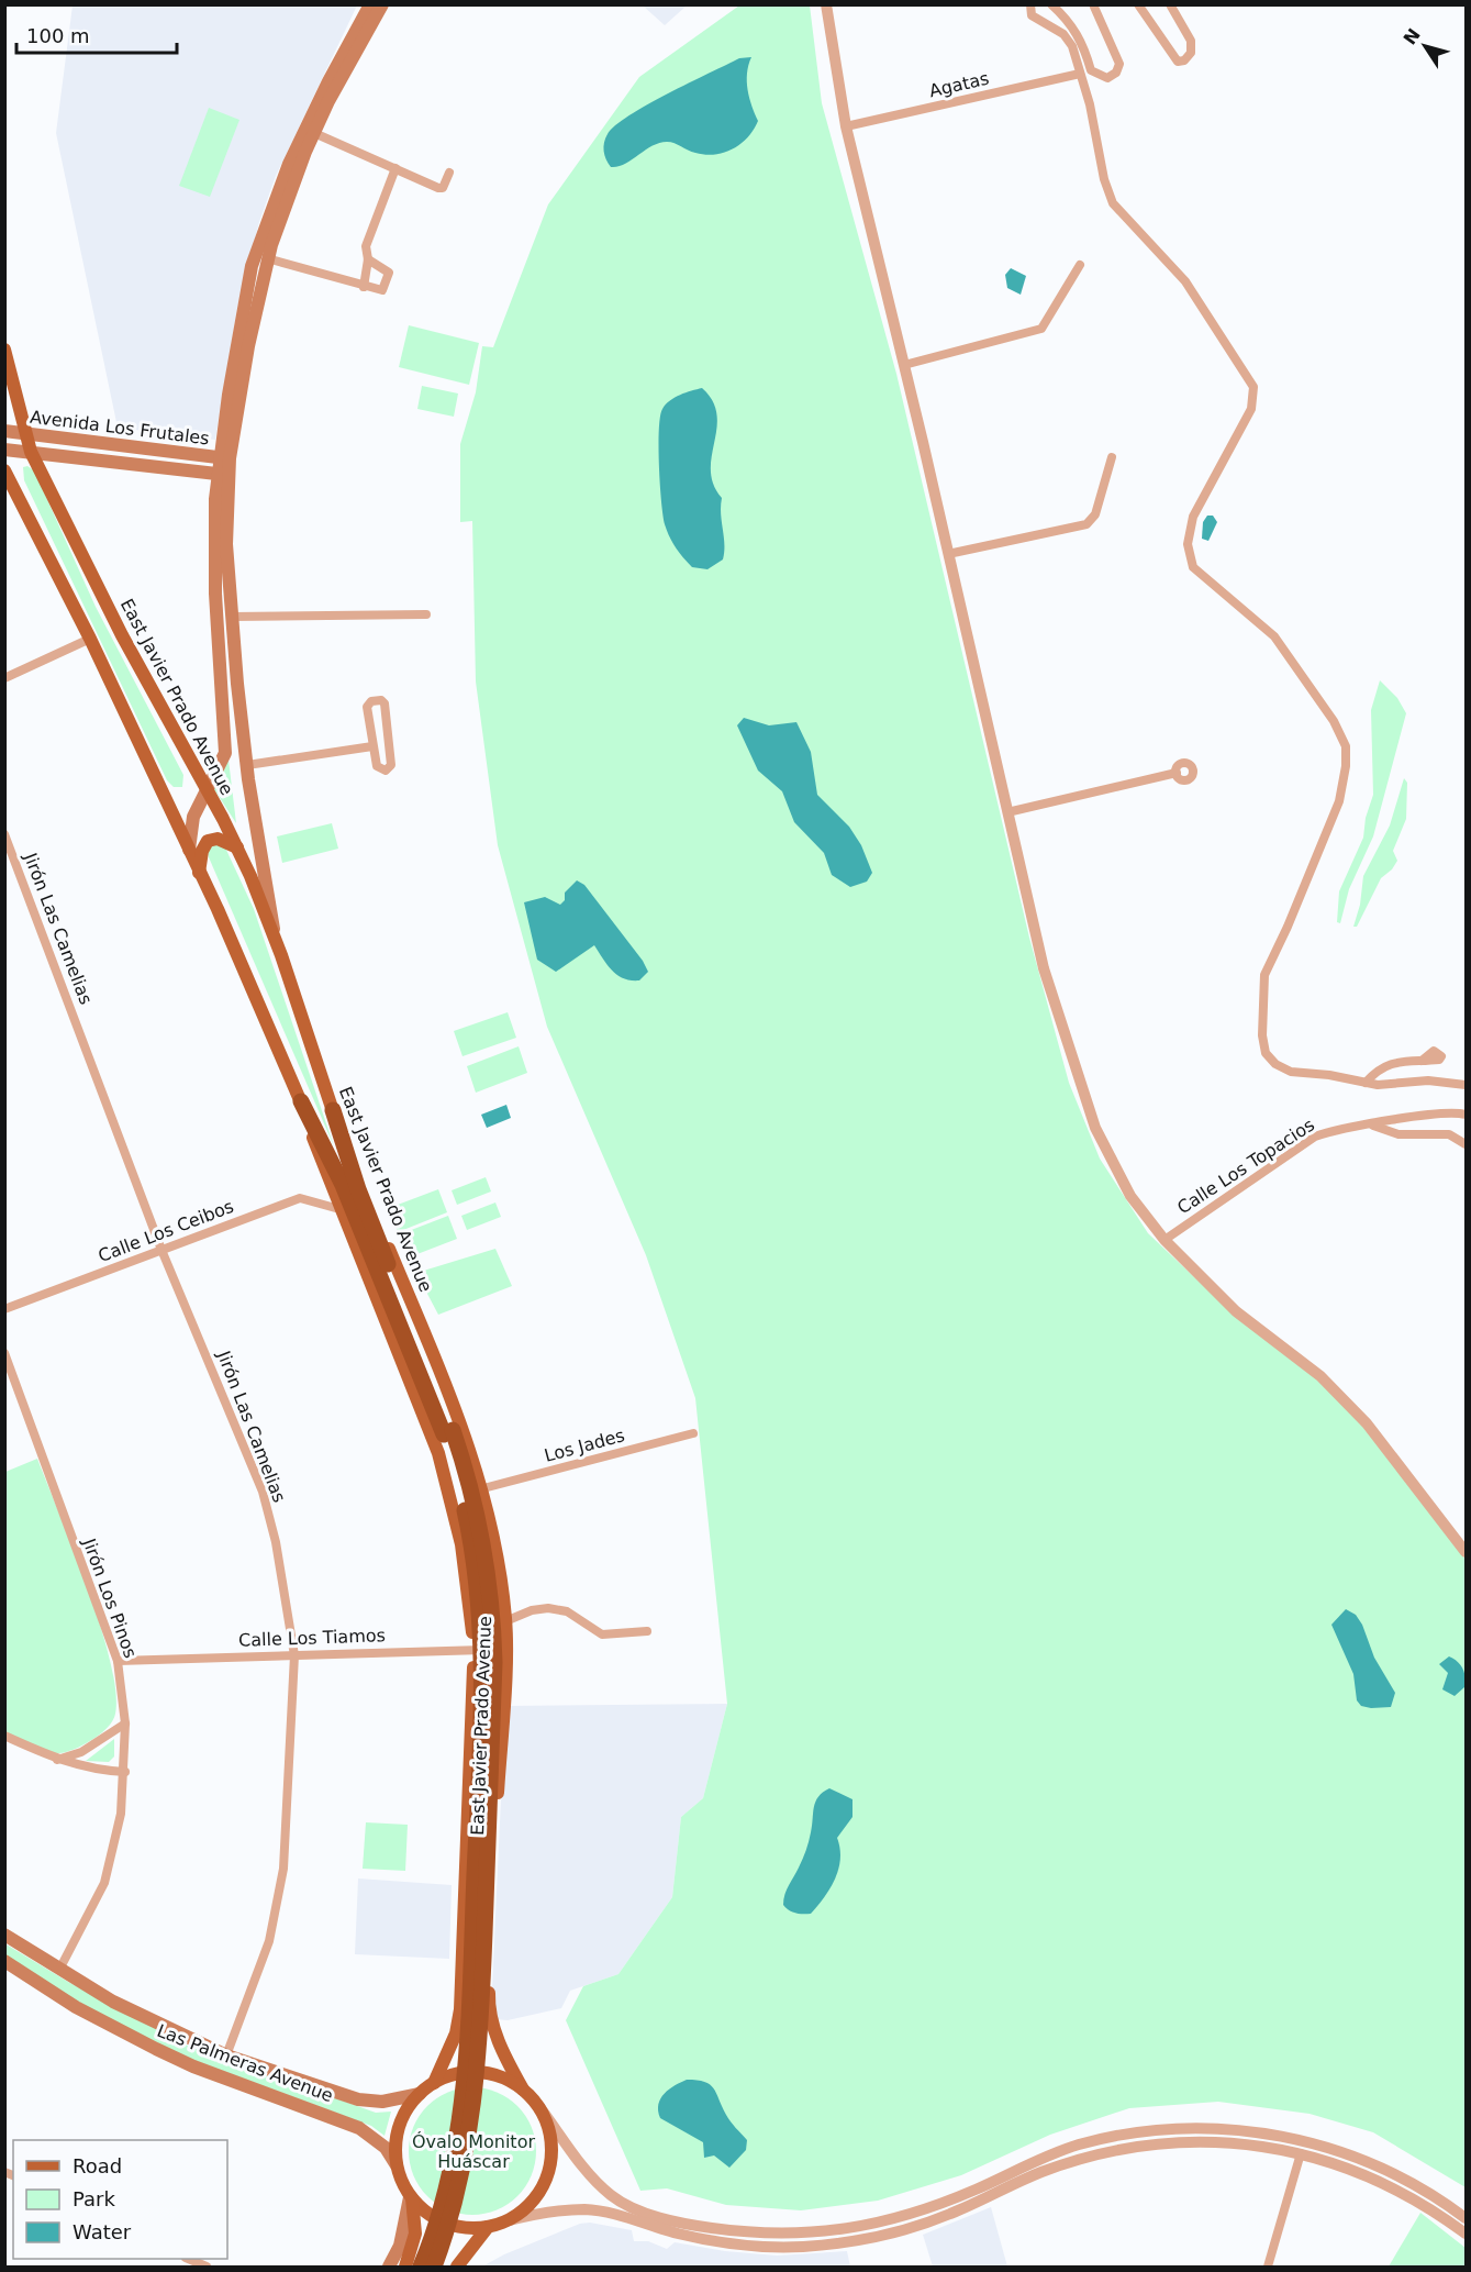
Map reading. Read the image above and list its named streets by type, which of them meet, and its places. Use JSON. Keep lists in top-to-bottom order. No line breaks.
{"streets":{"main road":["Avenida Los Frutales","East Javier Prado Avenue","Las Palmeras Avenue"],"street":["Agatas","Jirón Las Camelias","Calle Los Topacios","Calle Los Ceibos","Los Jades","Jirón Los Pinos","Calle Los Tiamos"]},"crossings":[["Avenida Los Frutales","East Javier Prado Avenue"],["East Javier Prado Avenue","Calle Los Ceibos"],["East Javier Prado Avenue","Los Jades"],["East Javier Prado Avenue","Calle Los Tiamos"],["East Javier Prado Avenue","Las Palmeras Avenue"],["Jirón Las Camelias","Calle Los Ceibos"],["Jirón Las Camelias","Calle Los Tiamos"],["Jirón Las Camelias","Las Palmeras Avenue"],["Jirón Los Pinos","Calle Los Tiamos"],["Jirón Los Pinos","Las Palmeras Avenue"]],"parks":["Óvalo Monitor Huáscar"],"legend":["Road","Park","Water"],"scale_bar":"100 m","north":"top left"}
